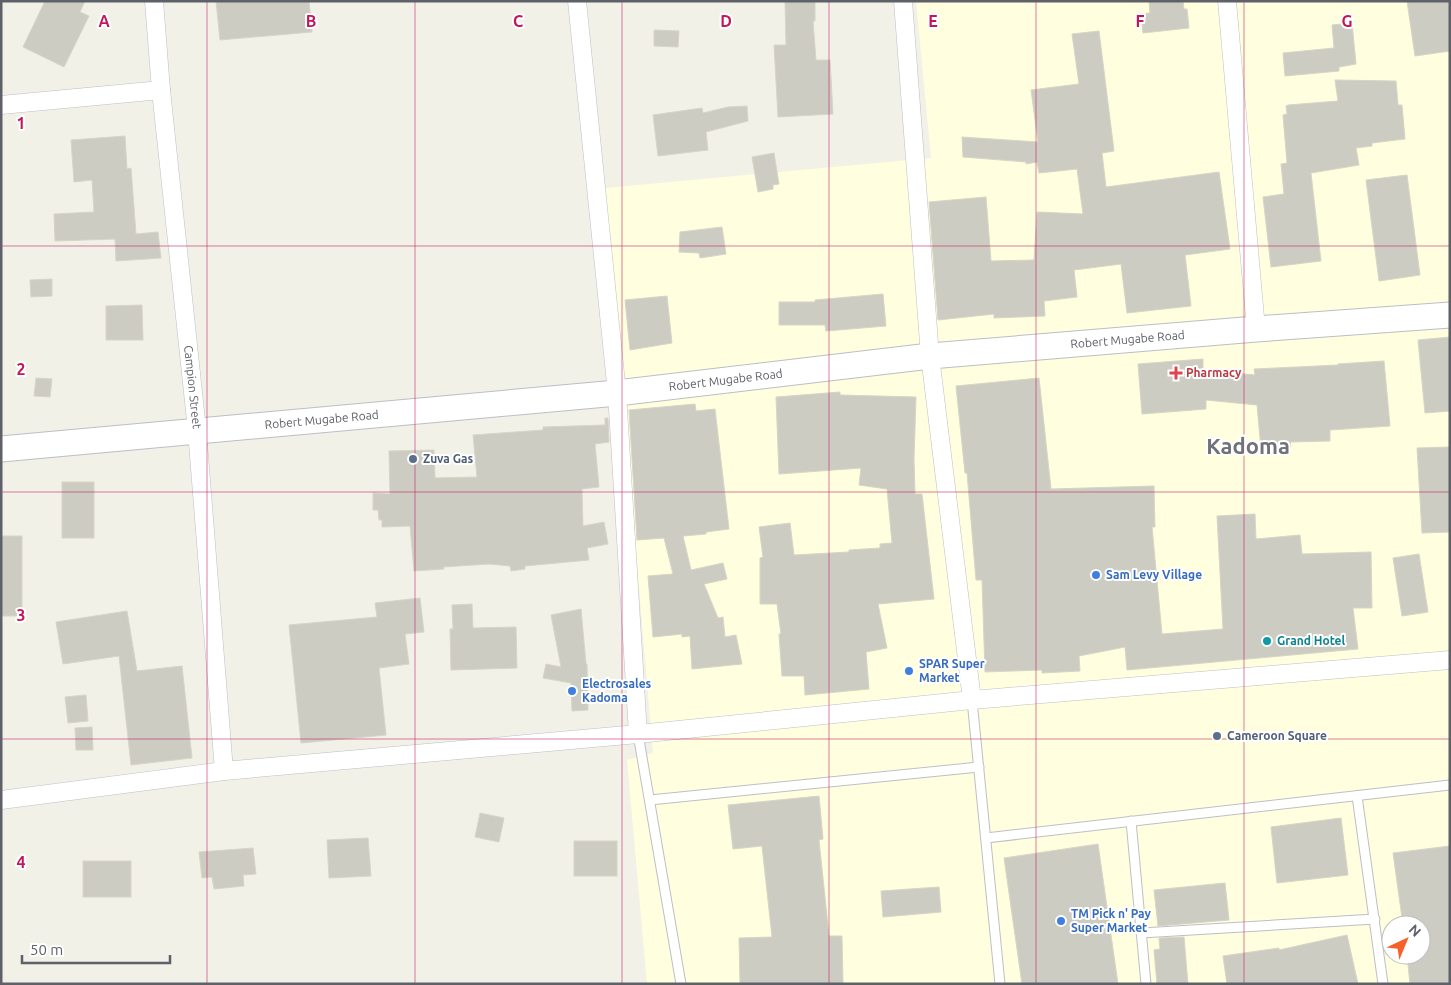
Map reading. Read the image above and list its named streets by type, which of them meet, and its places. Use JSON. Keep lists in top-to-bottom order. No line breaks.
{"streets":{"street":["Robert Mugabe Road","Campion Street"]},"crossings":[["Robert Mugabe Road","Campion Street"]],"districts":["Kadoma"],"places":{"health":["Pharmacy"],"other":["Zuva Gas","Sam Levy Village","Grand Hotel","SPAR Super Market","Electrosales Kadoma","Cameroon Square","TM Pick n' Pay Super Market"]},"scale_bar":"50 m","north":"top right","grid":{"columns":["A","B","C","D","E","F","G"],"rows":["1","2","3","4"]}}
